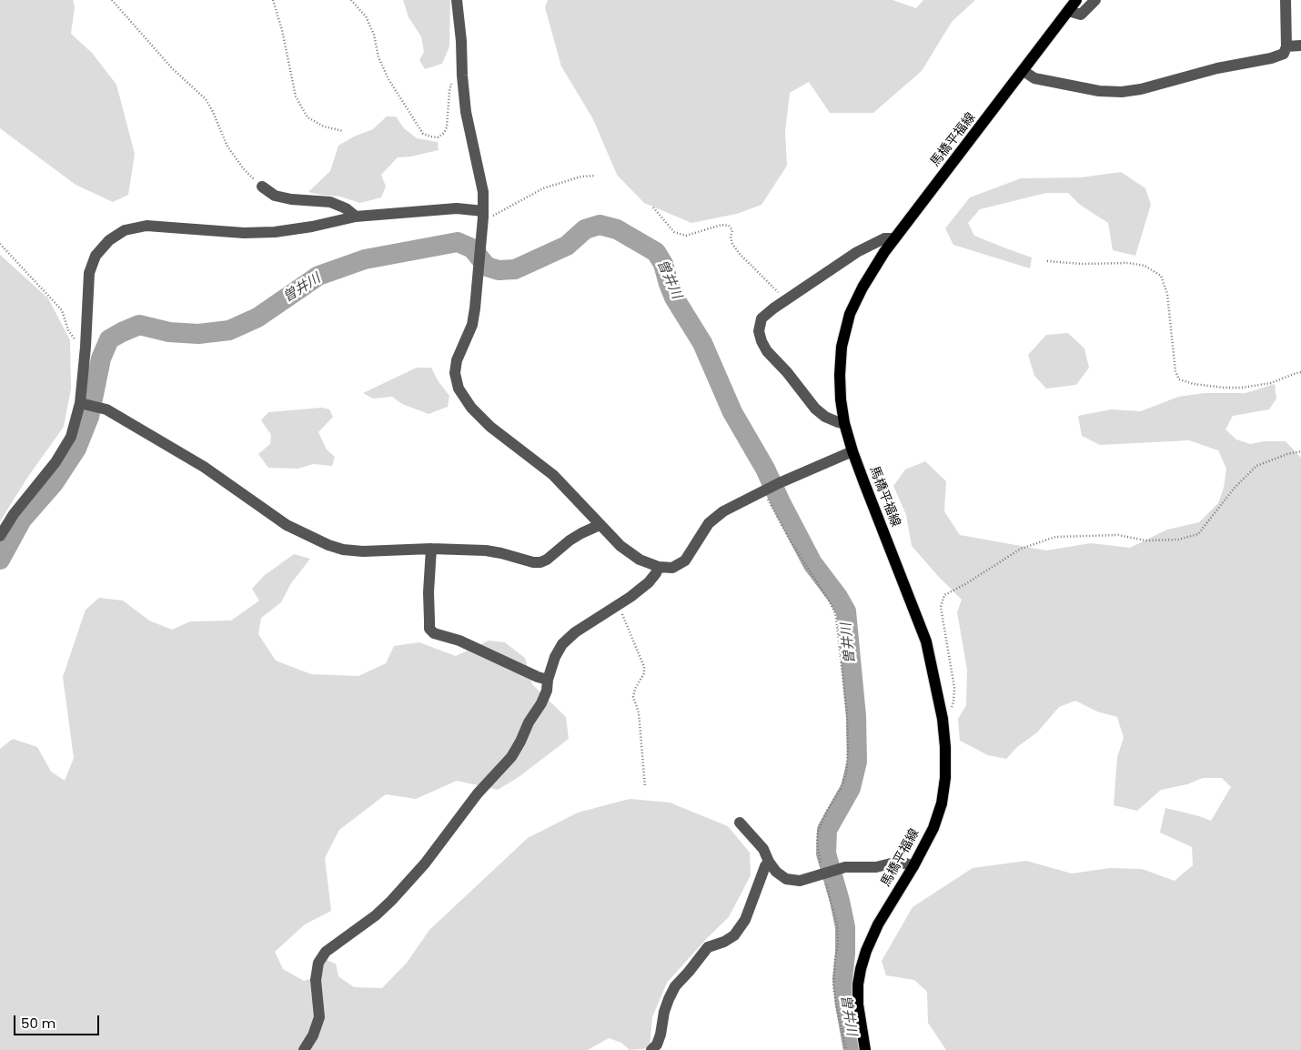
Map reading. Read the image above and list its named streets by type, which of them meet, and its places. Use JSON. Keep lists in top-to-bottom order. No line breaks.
{"streets":{"main road":["馬橋平福線"]},"water":["曽井川"],"scale_bar":"50 m"}
